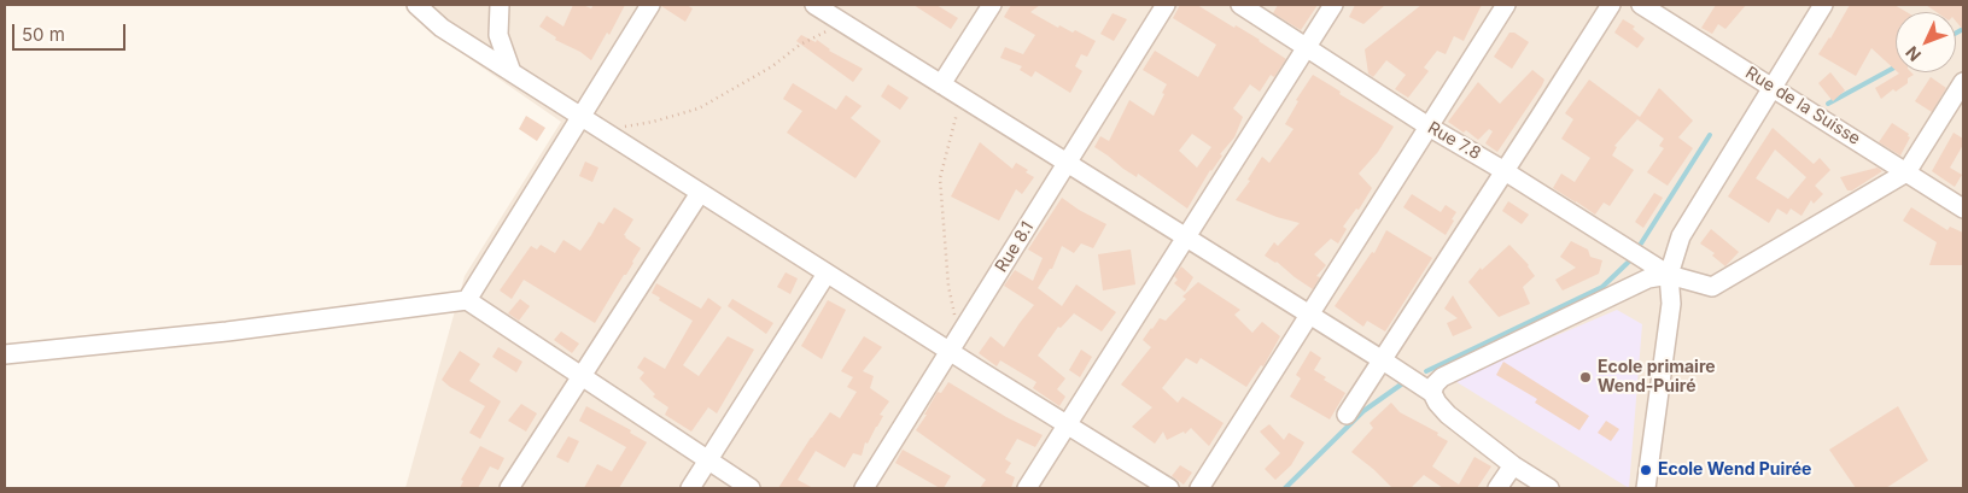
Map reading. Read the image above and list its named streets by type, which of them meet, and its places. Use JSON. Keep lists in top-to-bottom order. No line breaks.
{"streets":{"street":["Rue de la Suisse","Rue 7.8","Rue 8.1"]},"places":["Ecole primaire Wend-Puiré","Ecole Wend Puirée"],"scale_bar":"50 m","north":"bottom left"}
